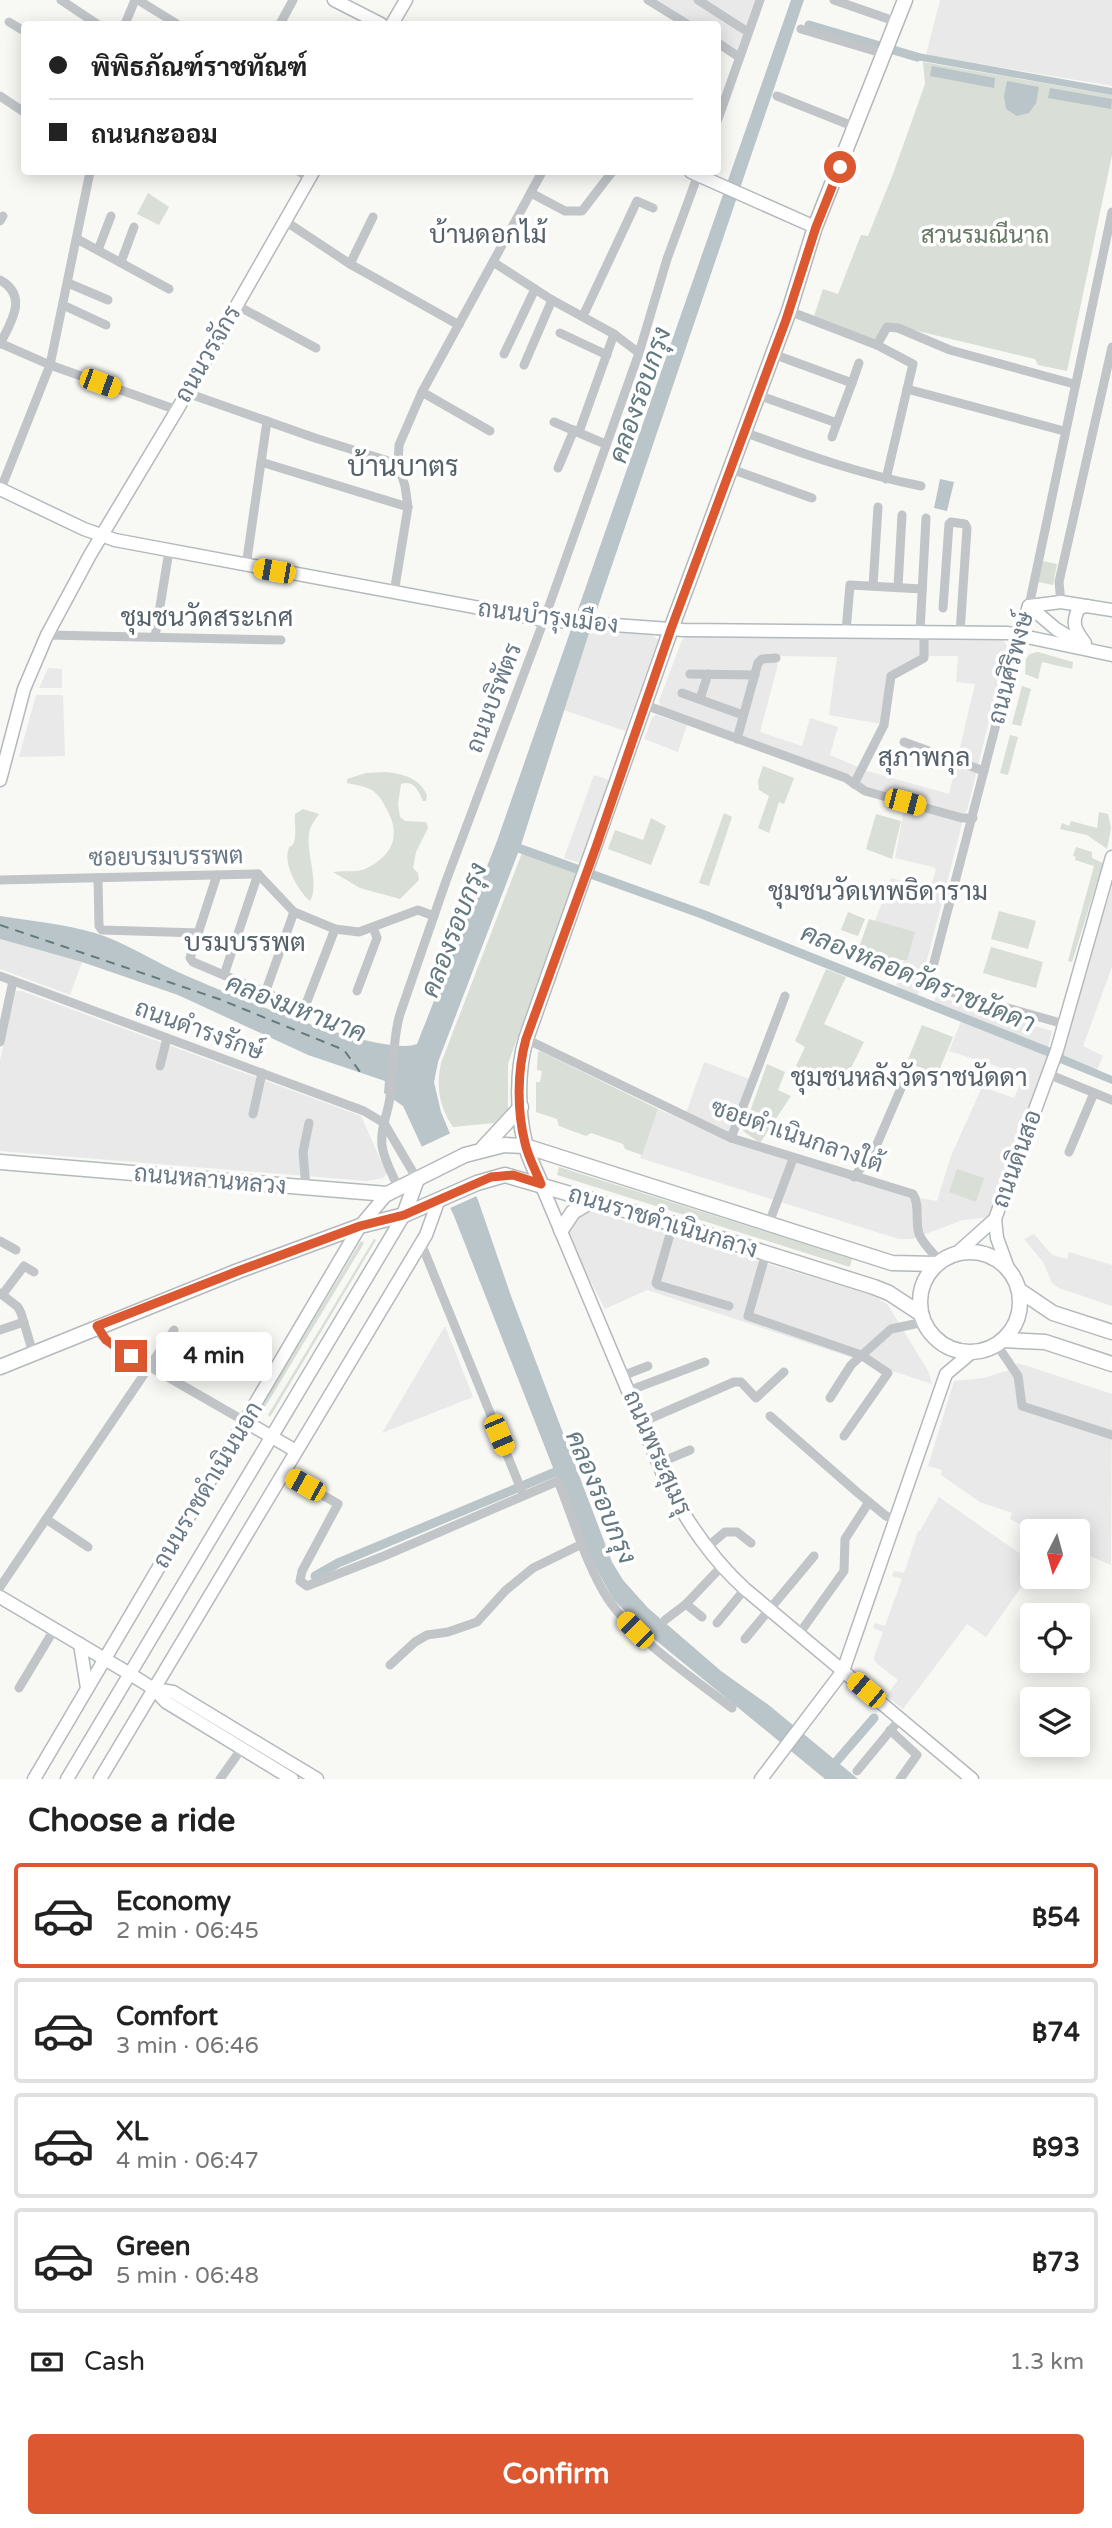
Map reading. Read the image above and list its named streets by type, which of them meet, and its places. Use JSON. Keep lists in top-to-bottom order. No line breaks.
{"streets":{"main road":["ถนนวรจักร","ถนนบำรุงเมือง","ถนนศิริพงษ์","ถนนดินสอ","ถนนหลานหลวง","ถนนราชดำเนินกลาง","ถนนพระสุเมรุ","ถนนราชดำเนินนอก"],"street":["ถนนบริพัตร","ซอยบรมบรรพต","ถนนดำรงรักษ์","ซอยดำเนินกลางใต้"]},"crossings":[["ถนนวรจักร","ถนนบำรุงเมือง"],["ถนนบำรุงเมือง","ถนนศิริพงษ์"],["ถนนบำรุงเมือง","ถนนบริพัตร"],["ถนนศิริพงษ์","ถนนดินสอ"],["ถนนบริพัตร","ซอยบรมบรรพต"],["ถนนบริพัตร","ถนนดำรงรักษ์"],["ซอยดำเนินกลางใต้","ถนนดินสอ"],["ซอยดำเนินกลางใต้","ถนนราชดำเนินกลาง"],["ถนนดินสอ","ถนนราชดำเนินกลาง"],["ถนนหลานหลวง","ถนนราชดำเนินกลาง"],["ถนนหลานหลวง","ถนนราชดำเนินนอก"],["ถนนราชดำเนินกลาง","ถนนพระสุเมรุ"],["ถนนราชดำเนินกลาง","ถนนราชดำเนินนอก"]],"districts":["บ้านดอกไม้","บ้านบาตร","ชุมชนวัดสระเกศ","สุภาพกุล","ชุมชนวัดเทพธิดาราม","บรมบรรพต","ชุมชนหลังวัดราชนัดดา"],"water":["คลองรอบกรุง","คลองหลอดวัดราชนัดดา","คลองมหานาค"],"parks":["สวนรมณีนาถ"],"north":"bottom","page":{"banner":["พิพิธภัณฑ์ราชทัณฑ์","ถนนกะออม"],"bubble":"4 min","heading":"Choose a ride","list":[{"name":"Economy","note":"2 min · 06:45","value":"฿54"},{"name":"Comfort","note":"3 min · 06:46","value":"฿74"},{"name":"XL","note":"4 min · 06:47","value":"฿93"},{"name":"Green","note":"5 min · 06:48","value":"฿73"}],"pay":["Cash","1.3 km"],"buttons":"Confirm"}}
